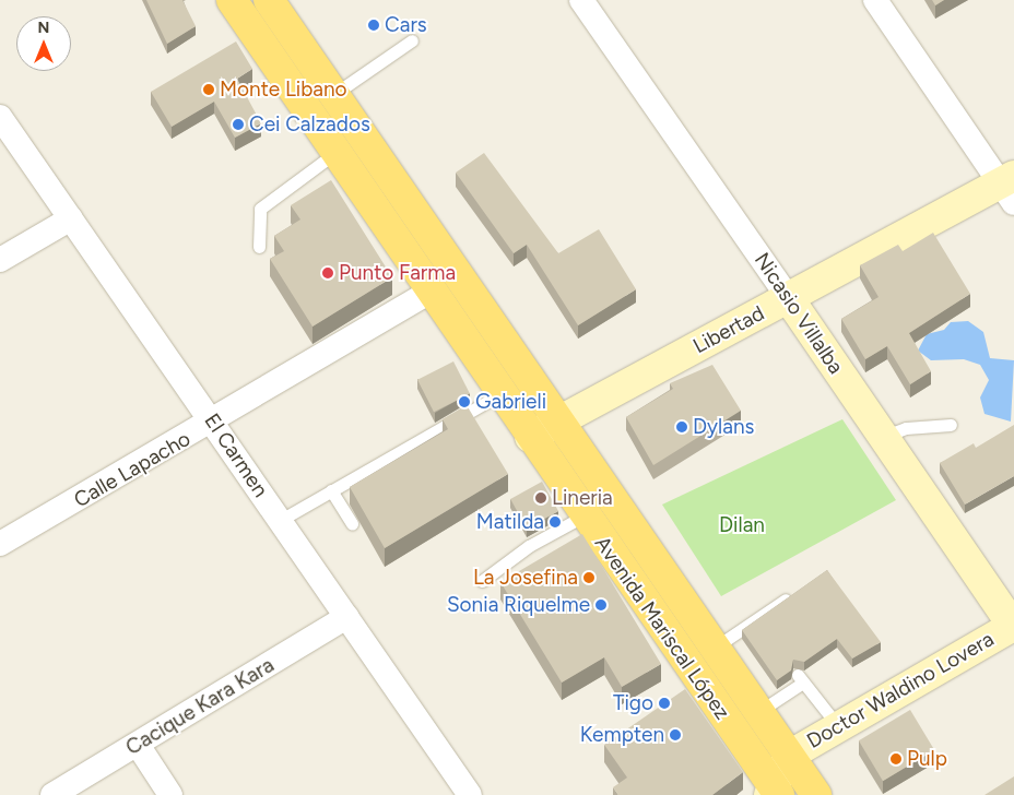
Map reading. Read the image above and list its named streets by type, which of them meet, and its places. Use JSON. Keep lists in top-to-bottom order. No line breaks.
{"streets":{"highway":["Avenida Mariscal López"],"main road":["Nicasio Villalba","Libertad","Doctor Waldino Lovera"],"street":["El Carmen","Calle Lapacho","Cacique Kara Kara"]},"crossings":[["Nicasio Villalba","Libertad"],["Nicasio Villalba","Doctor Waldino Lovera"],["Libertad","Avenida Mariscal López"],["El Carmen","Calle Lapacho"],["El Carmen","Cacique Kara Kara"],["Calle Lapacho","Avenida Mariscal López"],["Avenida Mariscal López","Doctor Waldino Lovera"]],"parks":["Dilan"],"places":["Cars","Monte Libano","Cei Calzados","Punto Farma","Gabrieli","Dylans","Lineria","Matilda","La Josefina","Sonia Riquelme","Tigo","Kempten","Pulp"],"north":"top"}
